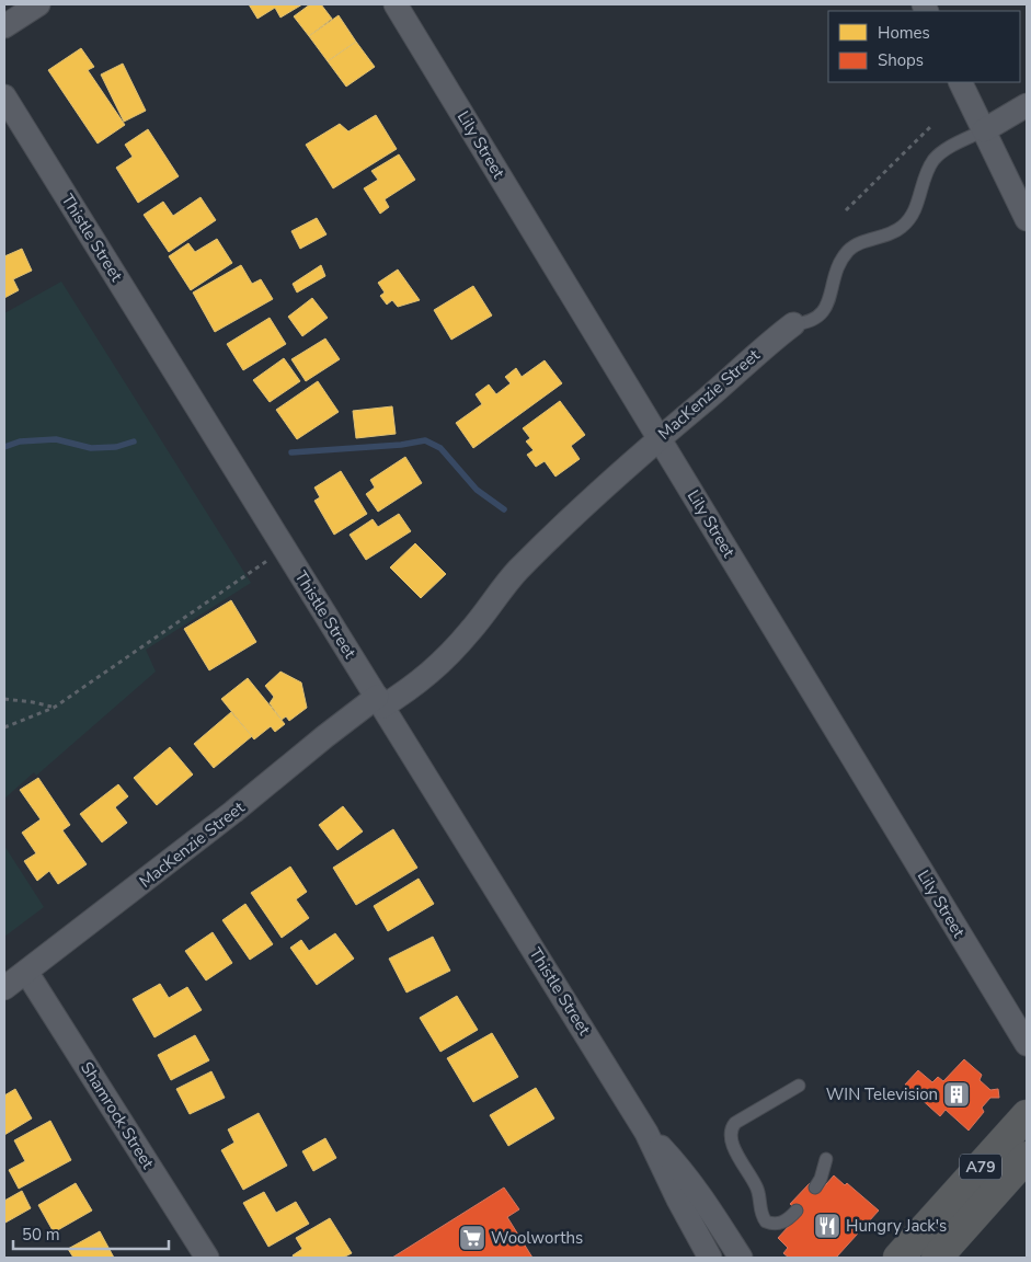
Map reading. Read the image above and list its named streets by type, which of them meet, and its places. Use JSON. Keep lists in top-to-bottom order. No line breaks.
{"streets":{"highway":["A79"],"street":["Lily Street","Thistle Street","MacKenzie Street","Shamrock Street"]},"crossings":[["Lily Street","MacKenzie Street"],["Thistle Street","MacKenzie Street"],["MacKenzie Street","Shamrock Street"]],"places":{"building":["WIN Television"],"restaurant":["Hungry Jack's"],"supermarket":["Woolworths"]},"legend":["Homes","Shops"],"scale_bar":"50 m"}
